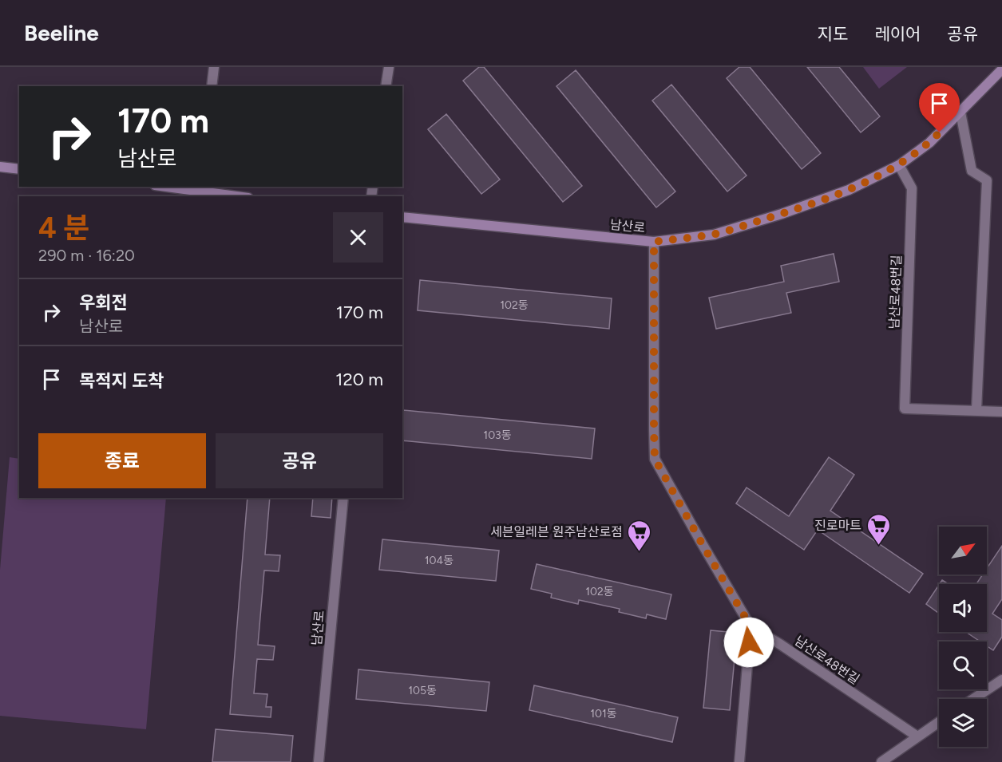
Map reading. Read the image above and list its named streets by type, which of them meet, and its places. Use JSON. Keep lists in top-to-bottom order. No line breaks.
{"streets":{"street":["남산로","남산로48번길"]},"crossings":[["남산로","남산로48번길"]],"places":{"supermarket":["진로마트","세븐일레븐 원주남산로점"]},"house_numbers":["102동","103동","104동","102동","105동","101동"],"north":"top right","page":{"header":"Beeline","nav":["지도","레이어","공유"],"turn":["170 m","남산로"],"heading":["4 분","290 m · 16:20"],"list":[{"name":"우회전","note":"남산로","value":"170 m"},{"name":"목적지 도착","value":"120 m"}],"buttons":["종료","공유"]}}
